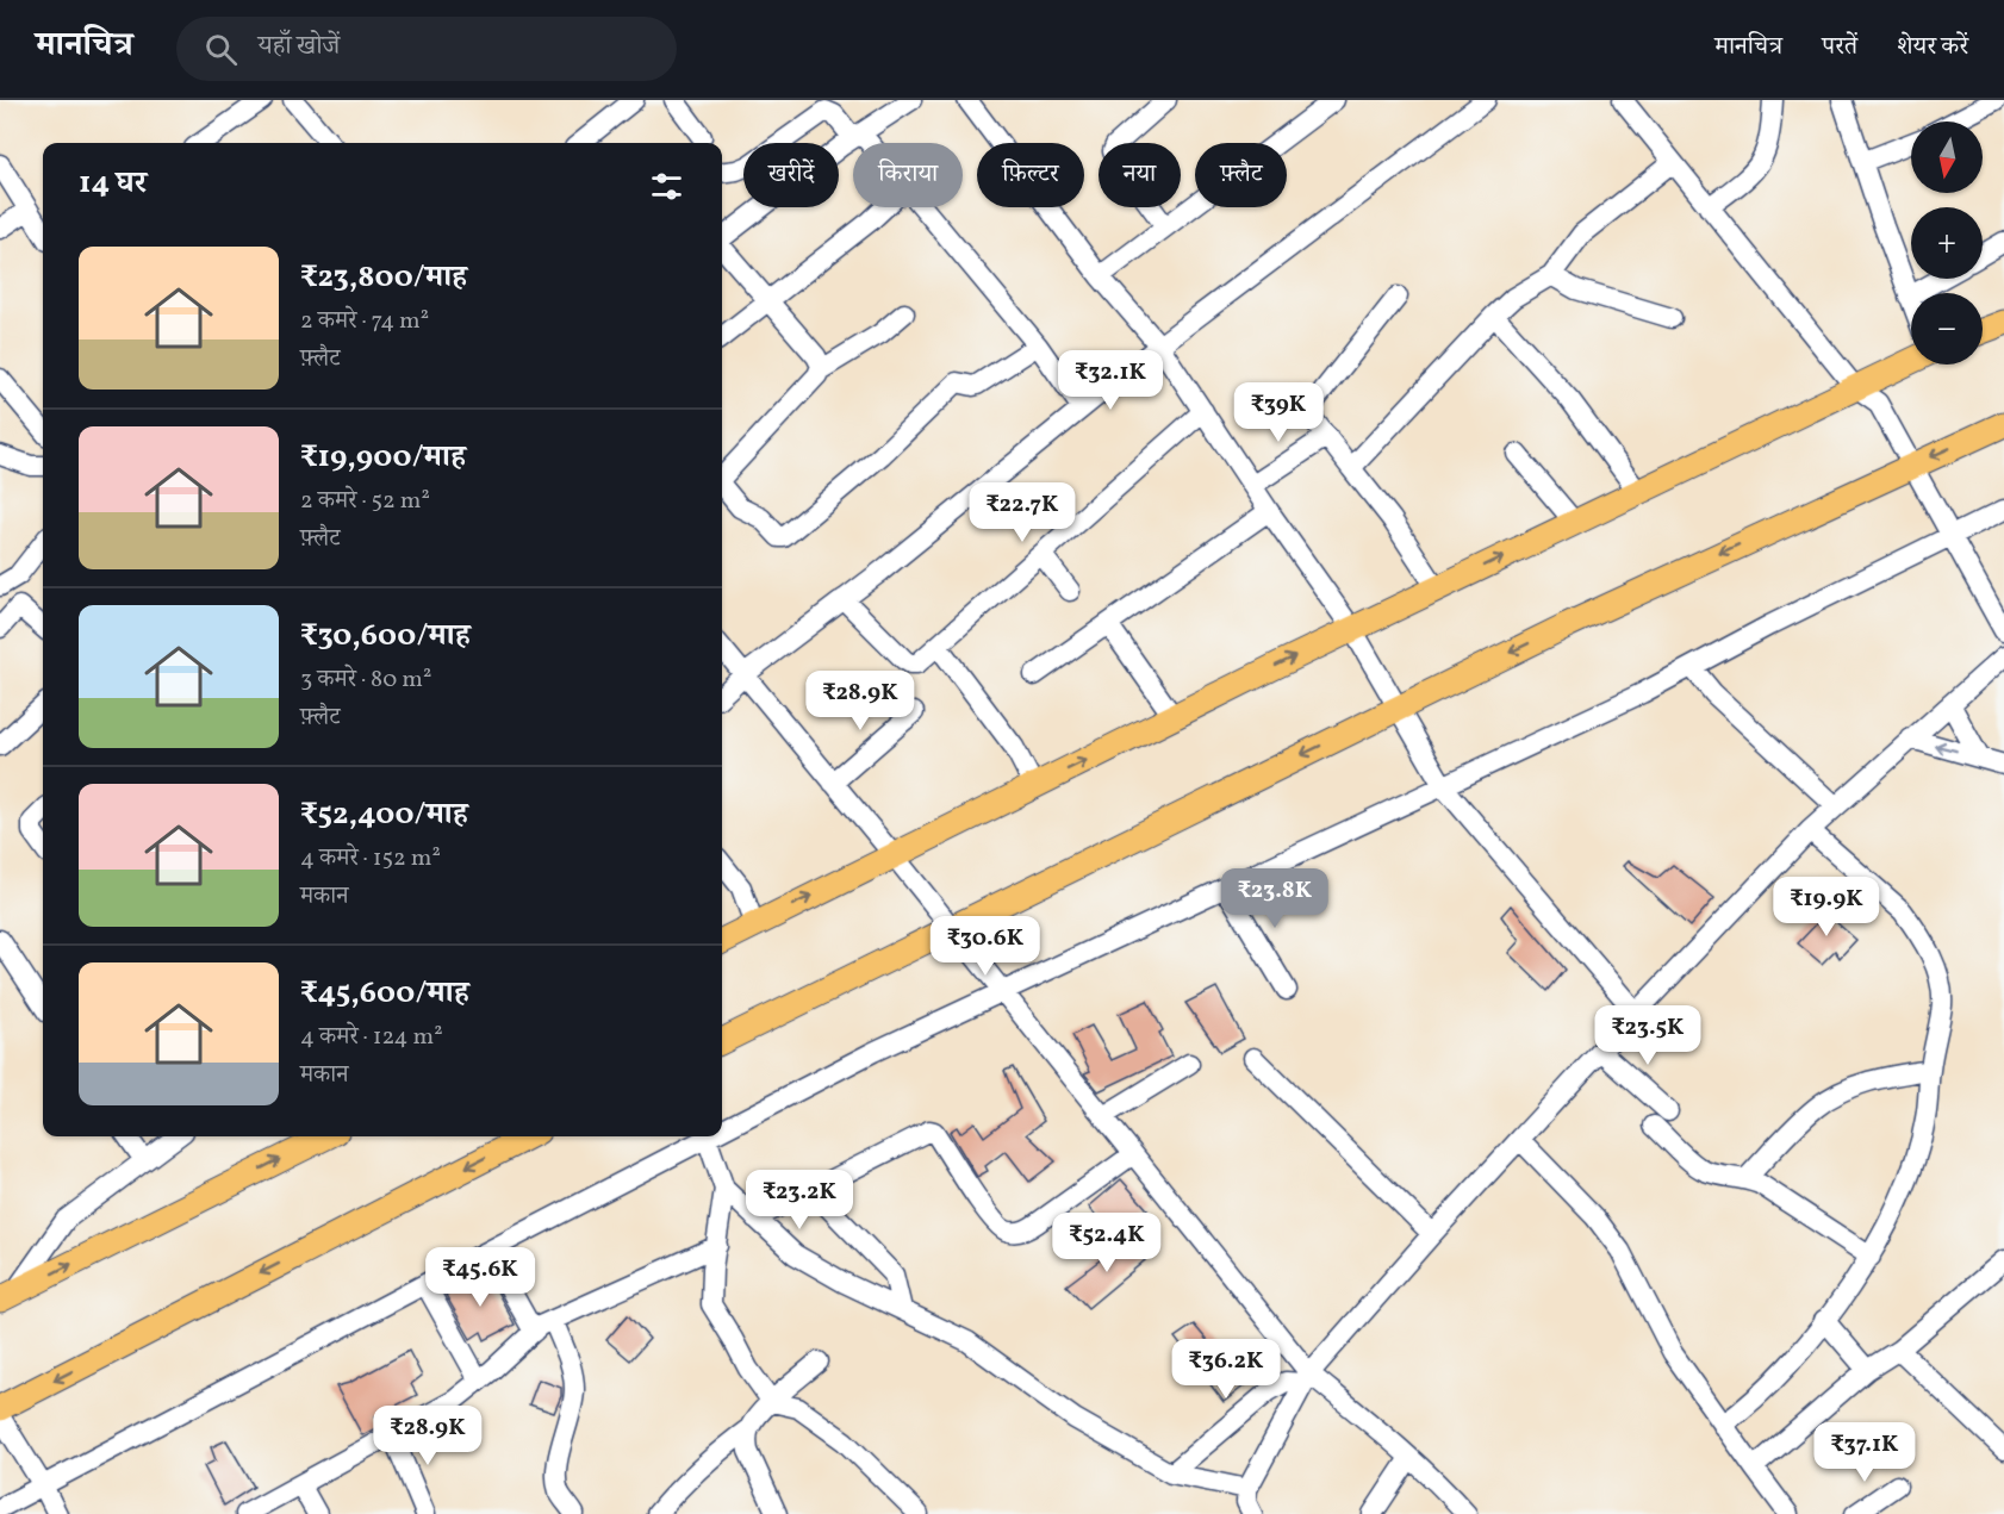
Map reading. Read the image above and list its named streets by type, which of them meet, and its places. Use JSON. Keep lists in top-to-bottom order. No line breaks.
{"north":"bottom","page":{"header":"मानचित्र","search":"यहाँ खोजें","nav":["मानचित्र","परतें","शेयर करें"],"map_buttons":["+","−"],"chip":["खरीदें","किराया","फ़िल्टर","नया","फ़्लैट"],"heading":"14 घर","list":[{"name":"₹23,800/माह","note":"2 कमरे · 74 m² · फ़्लैट"},{"name":"₹19,900/माह","note":"2 कमरे · 52 m² · फ़्लैट"},{"name":"₹30,600/माह","note":"3 कमरे · 80 m² · फ़्लैट"},{"name":"₹52,400/माह","note":"4 कमरे · 152 m² · मकान"},{"name":"₹45,600/माह","note":"4 कमरे · 124 m² · मकान"}],"price":["₹32.1K","₹39K","₹22.7K","₹28.9K","₹23.8K","₹19.9K","₹30.6K","₹23.5K","₹23.2K","₹52.4K","₹45.6K","₹36.2K","₹28.9K","₹37.1K"]}}
